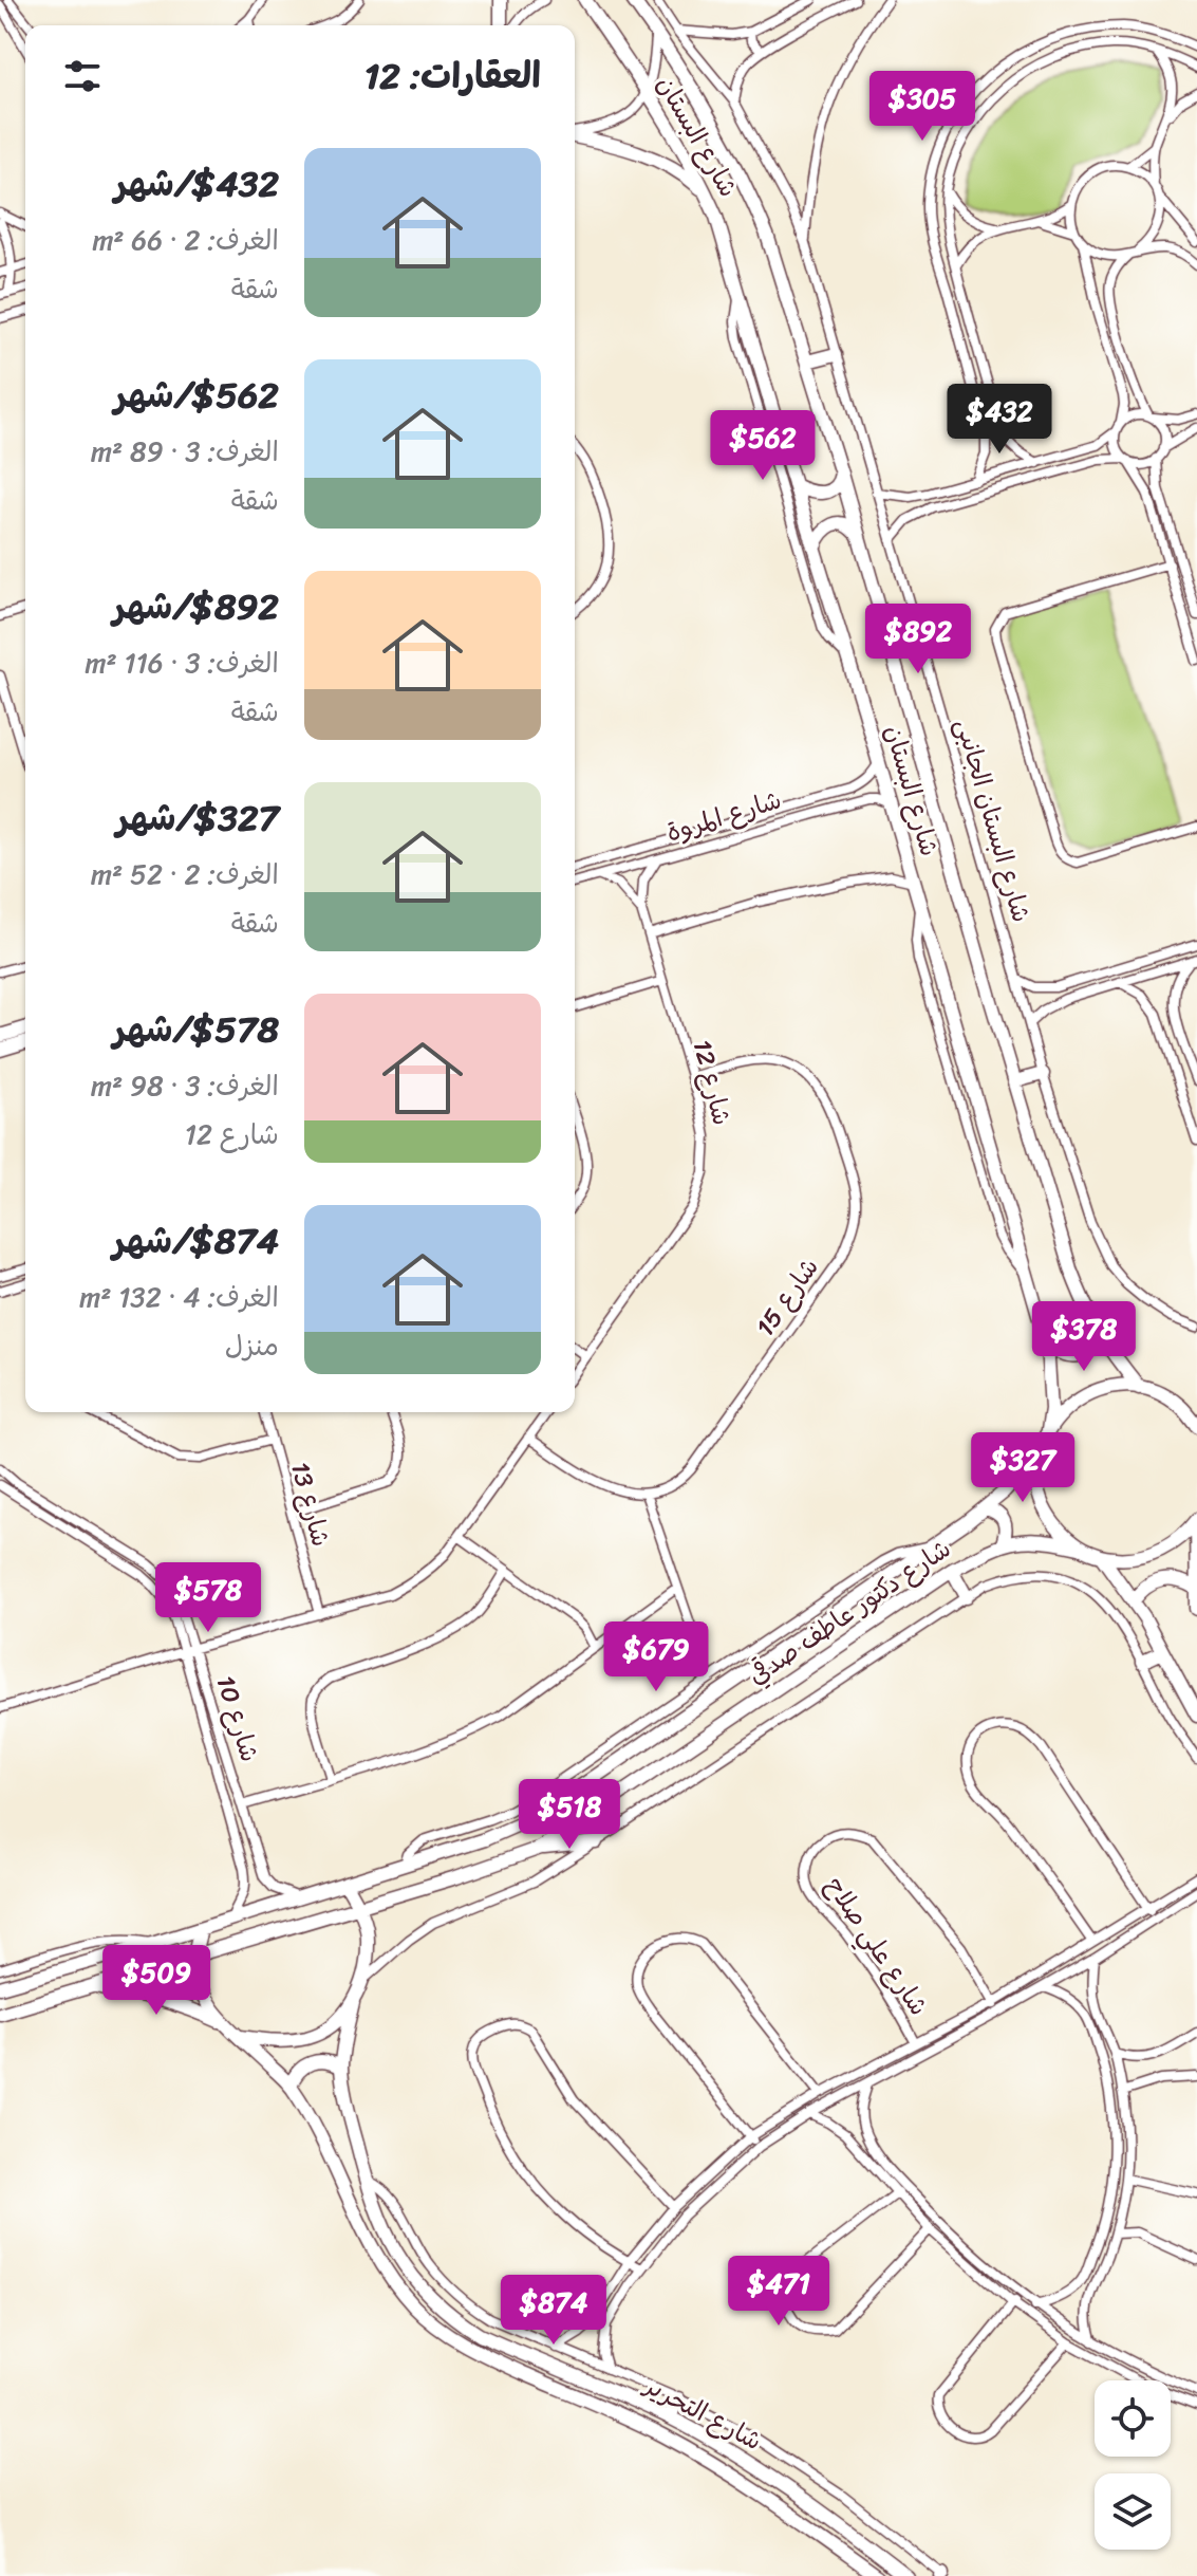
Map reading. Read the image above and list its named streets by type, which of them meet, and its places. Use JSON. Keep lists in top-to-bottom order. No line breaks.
{"streets":{"street":["شارع البستان","شارع المروة","شارع البستان الجانبى","شارع 12","شارع 15","شارع 13","شارع دكتور عاطف صدقي","شارع 10","شارع علي صلاح","شارع التحرير"]},"crossings":[["شارع البستان","شارع المروة"],["شارع المروة","شارع 12"],["شارع 12","شارع 15"],["شارع دكتور عاطف صدقي","شارع 10"],["شارع دكتور عاطف صدقي","شارع التحرير"]],"page":{"heading":"العقارات: 12","price":["$305","$432","$562","$892","$378","$327","$578","$679","$518","$509","$471","$874"],"list":[{"name":"$432/شهر","note":"الغرف: 2 · 66 m² · شقة"},{"name":"$562/شهر","note":"الغرف: 3 · 89 m² · شقة"},{"name":"$892/شهر","note":"الغرف: 3 · 116 m² · شقة"},{"name":"$327/شهر","note":"الغرف: 2 · 52 m² · شقة"},{"name":"$578/شهر","note":"الغرف: 3 · 98 m² · شارع 12"},{"name":"$874/شهر","note":"الغرف: 4 · 132 m² · منزل"}]}}
